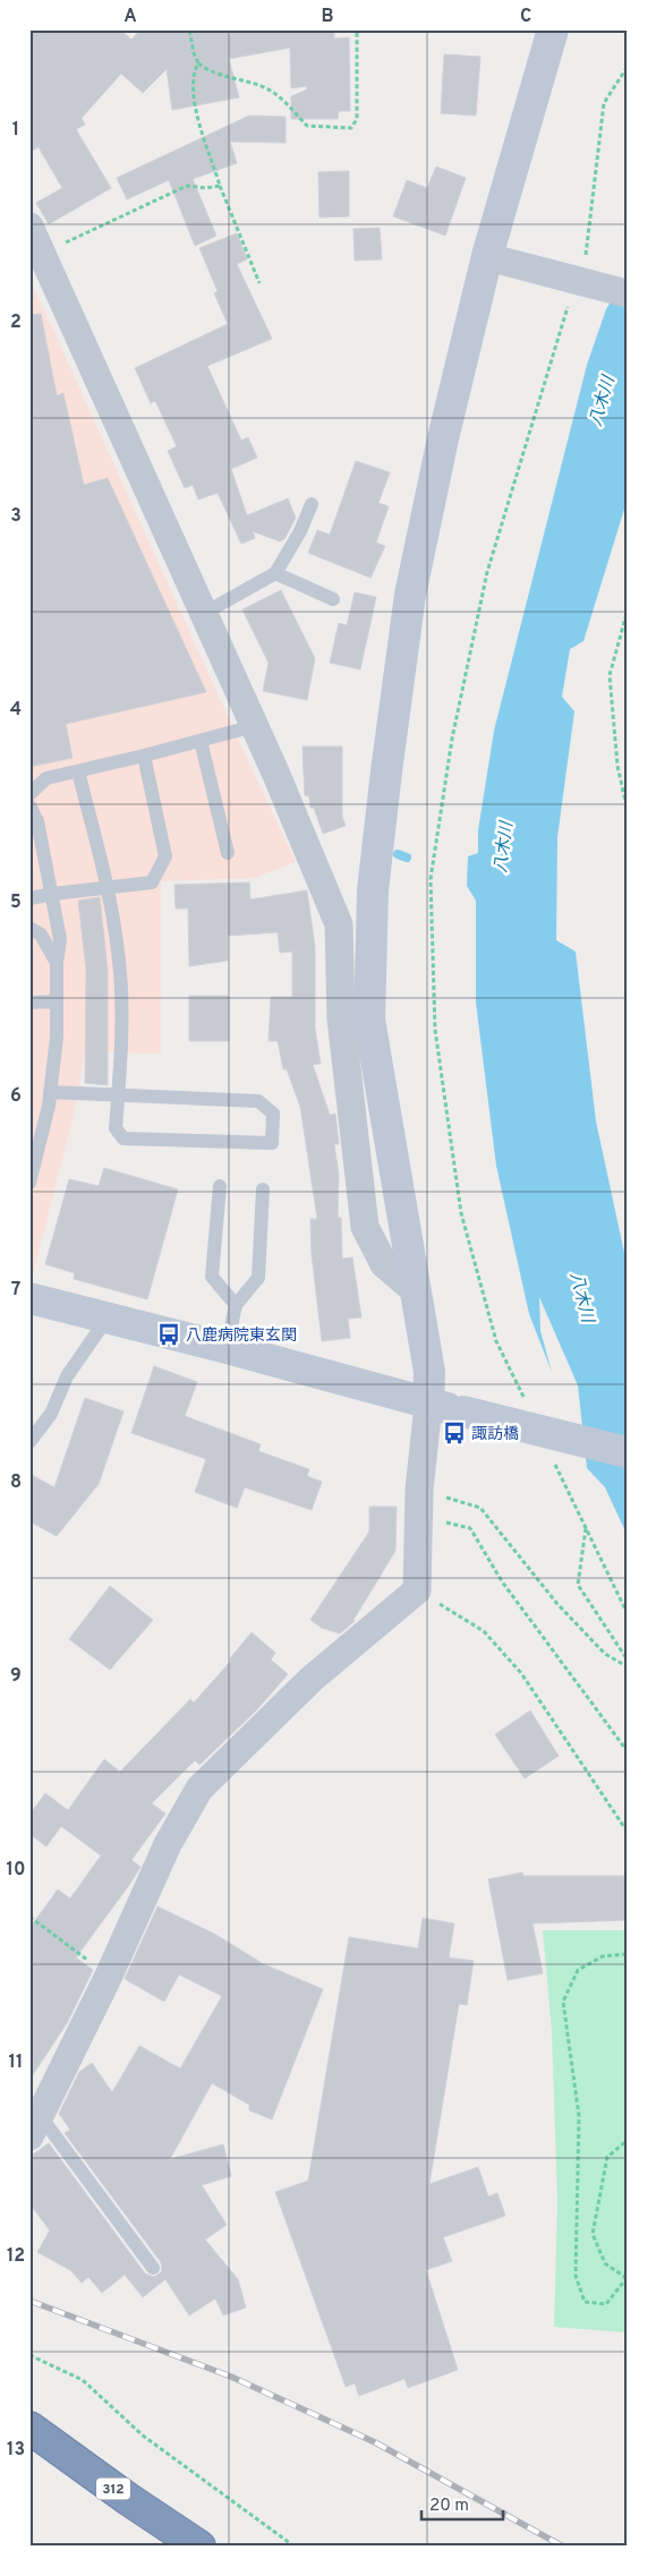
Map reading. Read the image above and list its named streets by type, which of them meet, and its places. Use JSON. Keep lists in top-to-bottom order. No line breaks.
{"streets":{"highway":["312"]},"water":["八木川"],"places":{"bus stop":["八鹿病院東玄関","諏訪橋"]},"scale_bar":"20 m","grid":{"columns":["A","B","C"],"rows":["1","2","3","4","5","6","7","8","9","10","11","12","13"]}}
